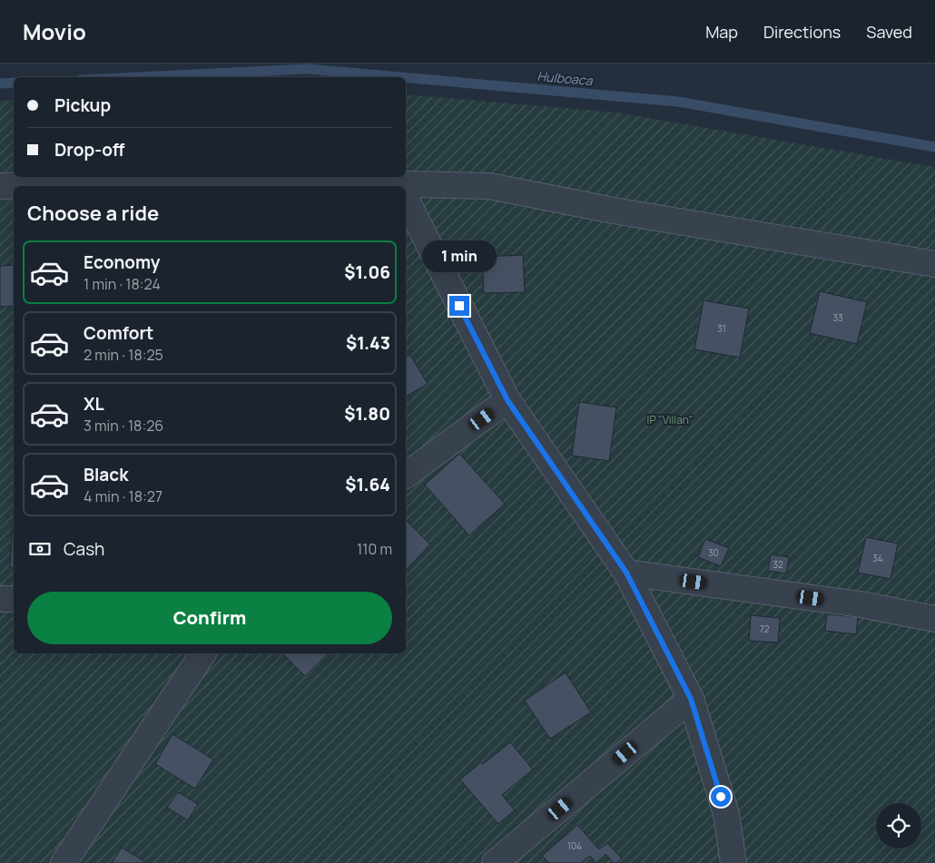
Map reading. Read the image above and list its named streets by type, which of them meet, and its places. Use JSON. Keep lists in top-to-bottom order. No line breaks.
{"water":["Hulboaca"],"parks":["IP \"Villan\""],"house_numbers":["33","31","30","34","32","72","104"],"page":{"header":"Movio","nav":["Map","Directions","Saved"],"banner":["Pickup","Drop-off"],"heading":"Choose a ride","bubble":"1 min","list":[{"name":"Economy","note":"1 min · 18:24","value":"$1.06"},{"name":"Comfort","note":"2 min · 18:25","value":"$1.43"},{"name":"XL","note":"3 min · 18:26","value":"$1.80"},{"name":"Black","note":"4 min · 18:27","value":"$1.64"}],"pay":["Cash","110 m"],"buttons":"Confirm"}}
